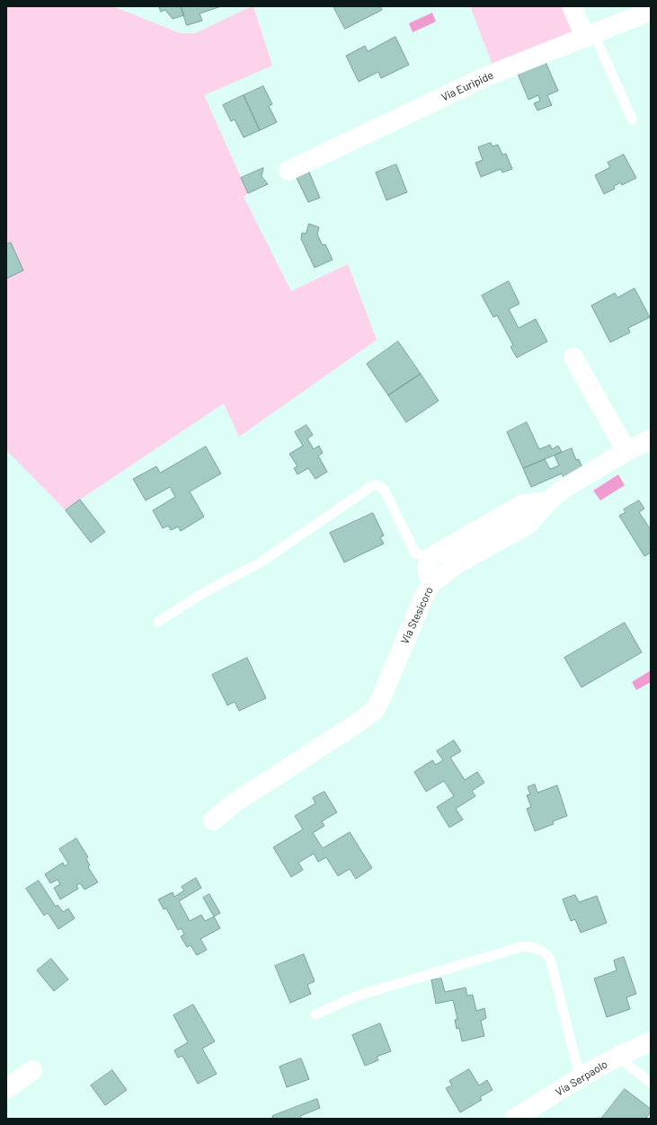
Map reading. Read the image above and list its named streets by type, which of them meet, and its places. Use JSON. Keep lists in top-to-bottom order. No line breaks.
{"streets":{"street":["Via Euripide","Via Stesicoro","Via Serpaolo"]}}
